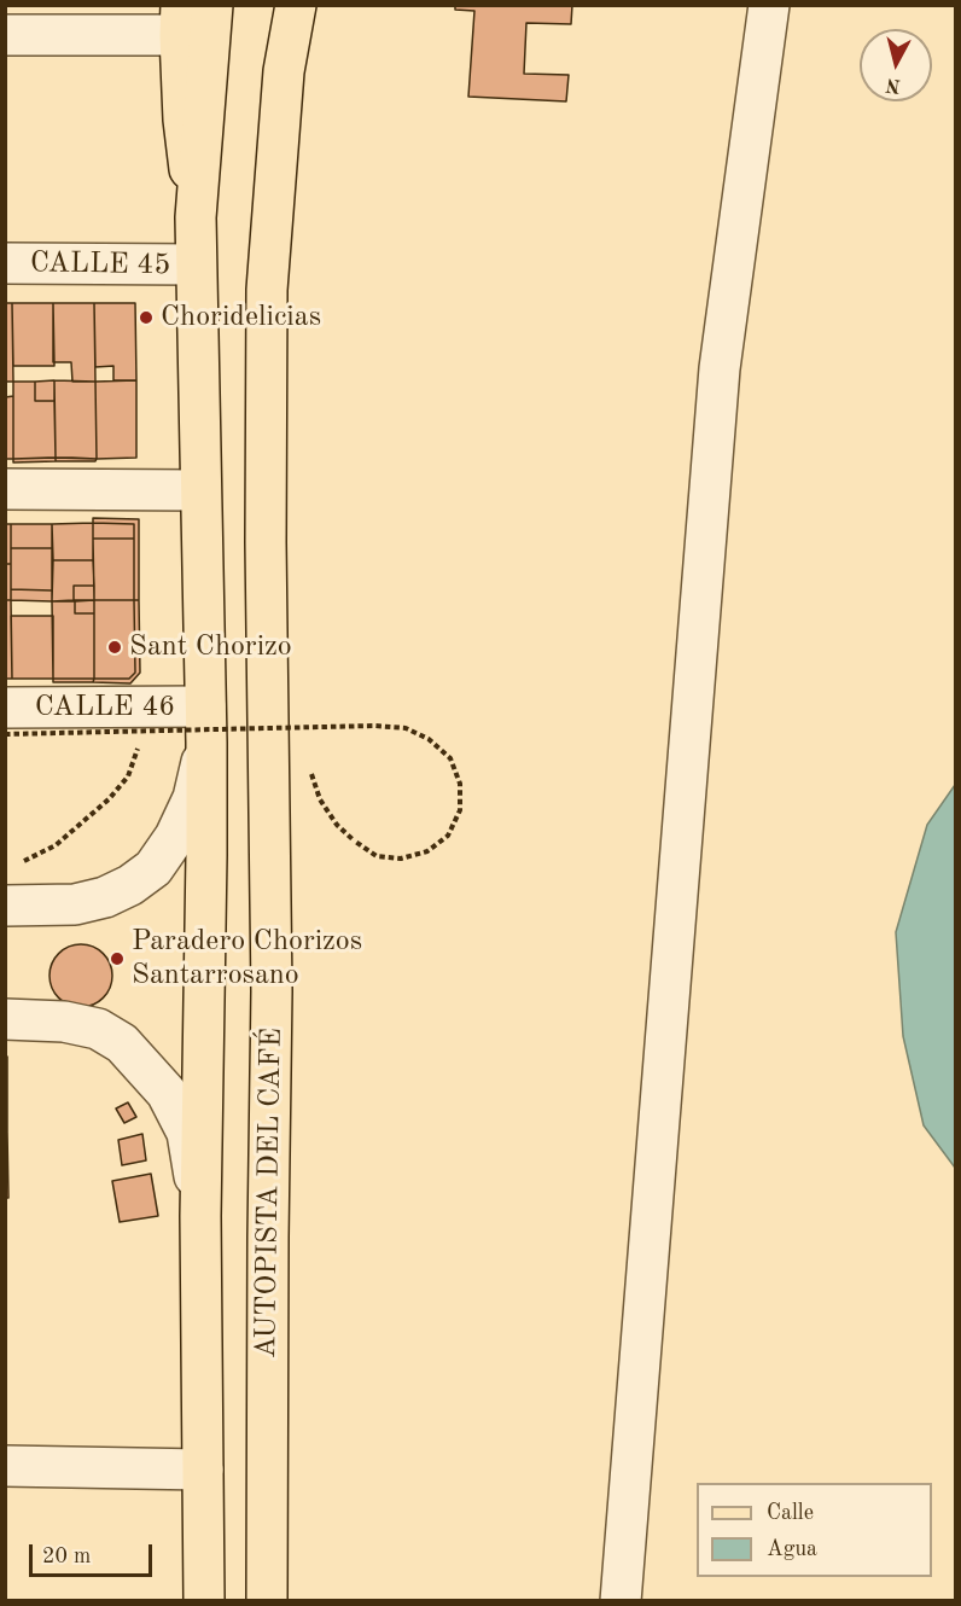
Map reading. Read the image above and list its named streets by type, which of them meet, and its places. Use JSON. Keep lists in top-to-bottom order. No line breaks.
{"streets":{"main road":["AUTOPISTA DEL CAFÉ"],"street":["CALLE 45","CALLE 46"]},"places":["Choridelicias","Sant Chorizo","Paradero Chorizos Santarrosano"],"legend":["Calle","Agua"],"scale_bar":"20 m","north":"bottom"}
